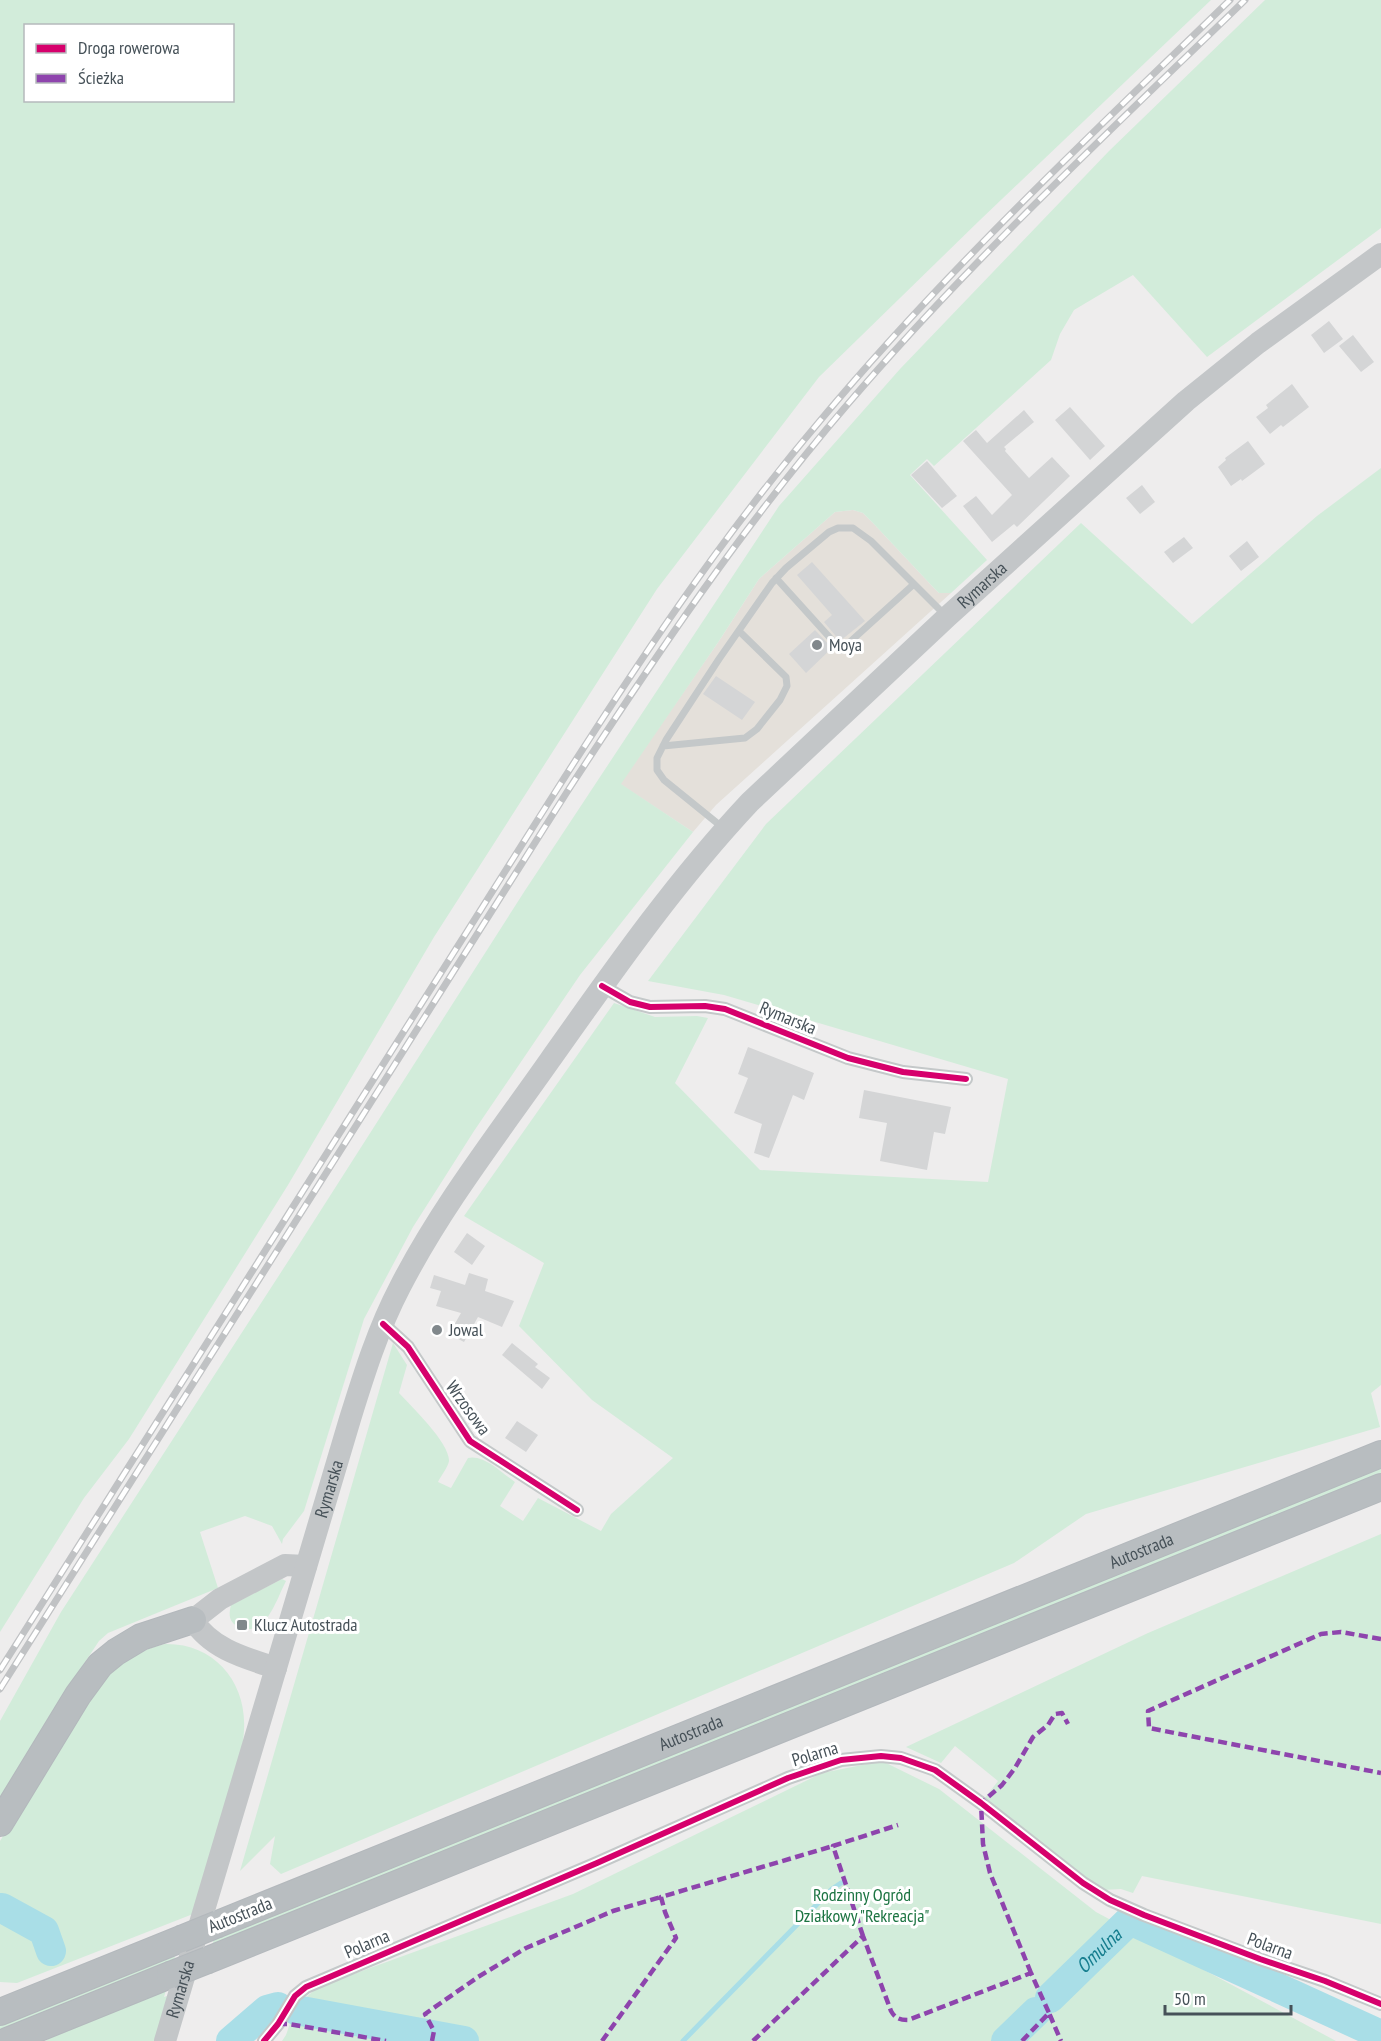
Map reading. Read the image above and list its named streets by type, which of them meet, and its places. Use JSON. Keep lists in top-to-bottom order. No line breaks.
{"streets":{"highway":["Autostrada"],"main road":["Rymarska"],"street":["Wrzosowa","Polarna"]},"crossings":[["Rymarska","Wrzosowa"]],"water":["Omulna"],"parks":["Rodzinny Ogród Działkowy \"Rekreacja\""],"places":{"other":["Moya","Jowal"],"transit":["Klucz Autostrada"]},"legend":["Droga rowerowa","Ścieżka"],"scale_bar":"50 m"}
